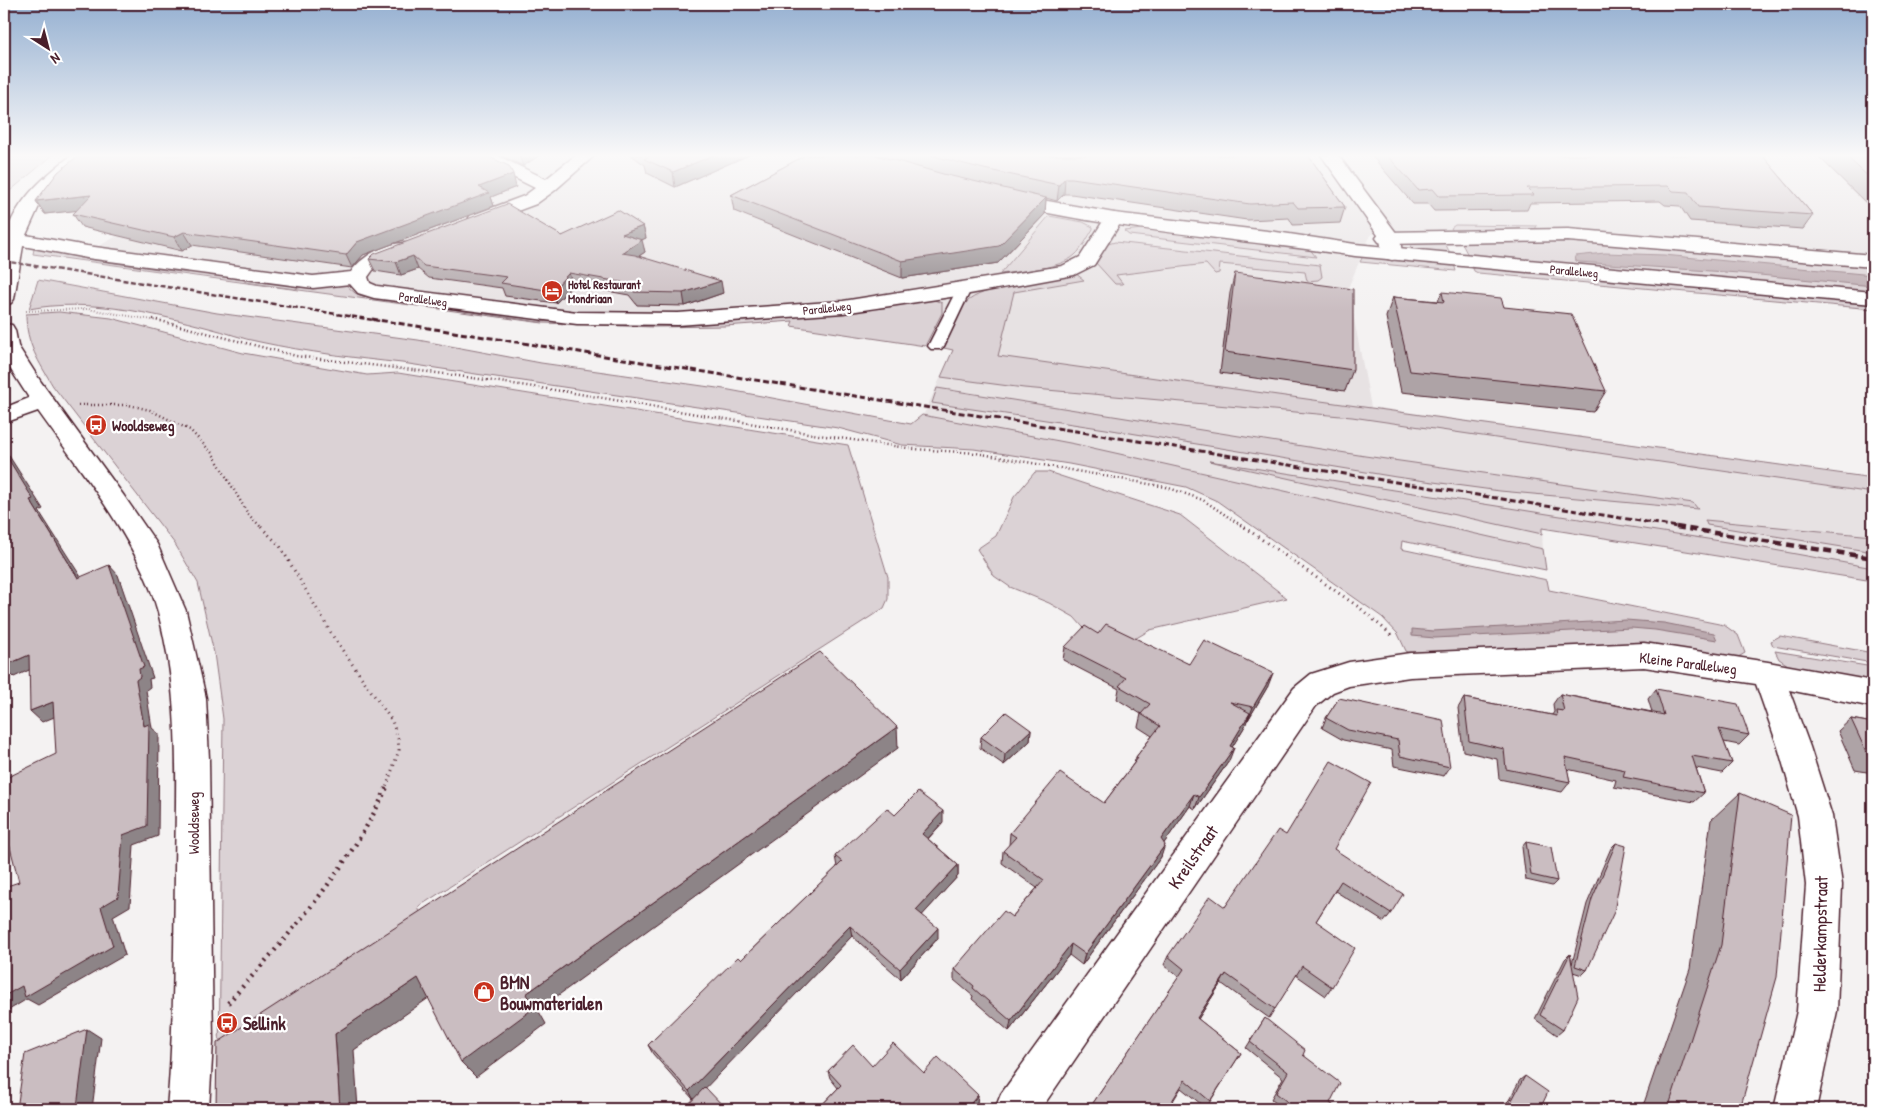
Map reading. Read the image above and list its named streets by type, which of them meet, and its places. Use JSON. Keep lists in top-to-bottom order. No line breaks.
{"streets":{"street":["Parallelweg","Kleine Parallelweg","Wooldseweg","Kreilstraat","Helderkampstraat"]},"crossings":[["Kleine Parallelweg","Kreilstraat"],["Kleine Parallelweg","Helderkampstraat"]],"places":{"hotel":["Hotel Restaurant Mondriaan"],"bus stop":["Wooldseweg","Sellink"],"shop":["BMN Bouwmaterialen"]},"north":"bottom right"}
